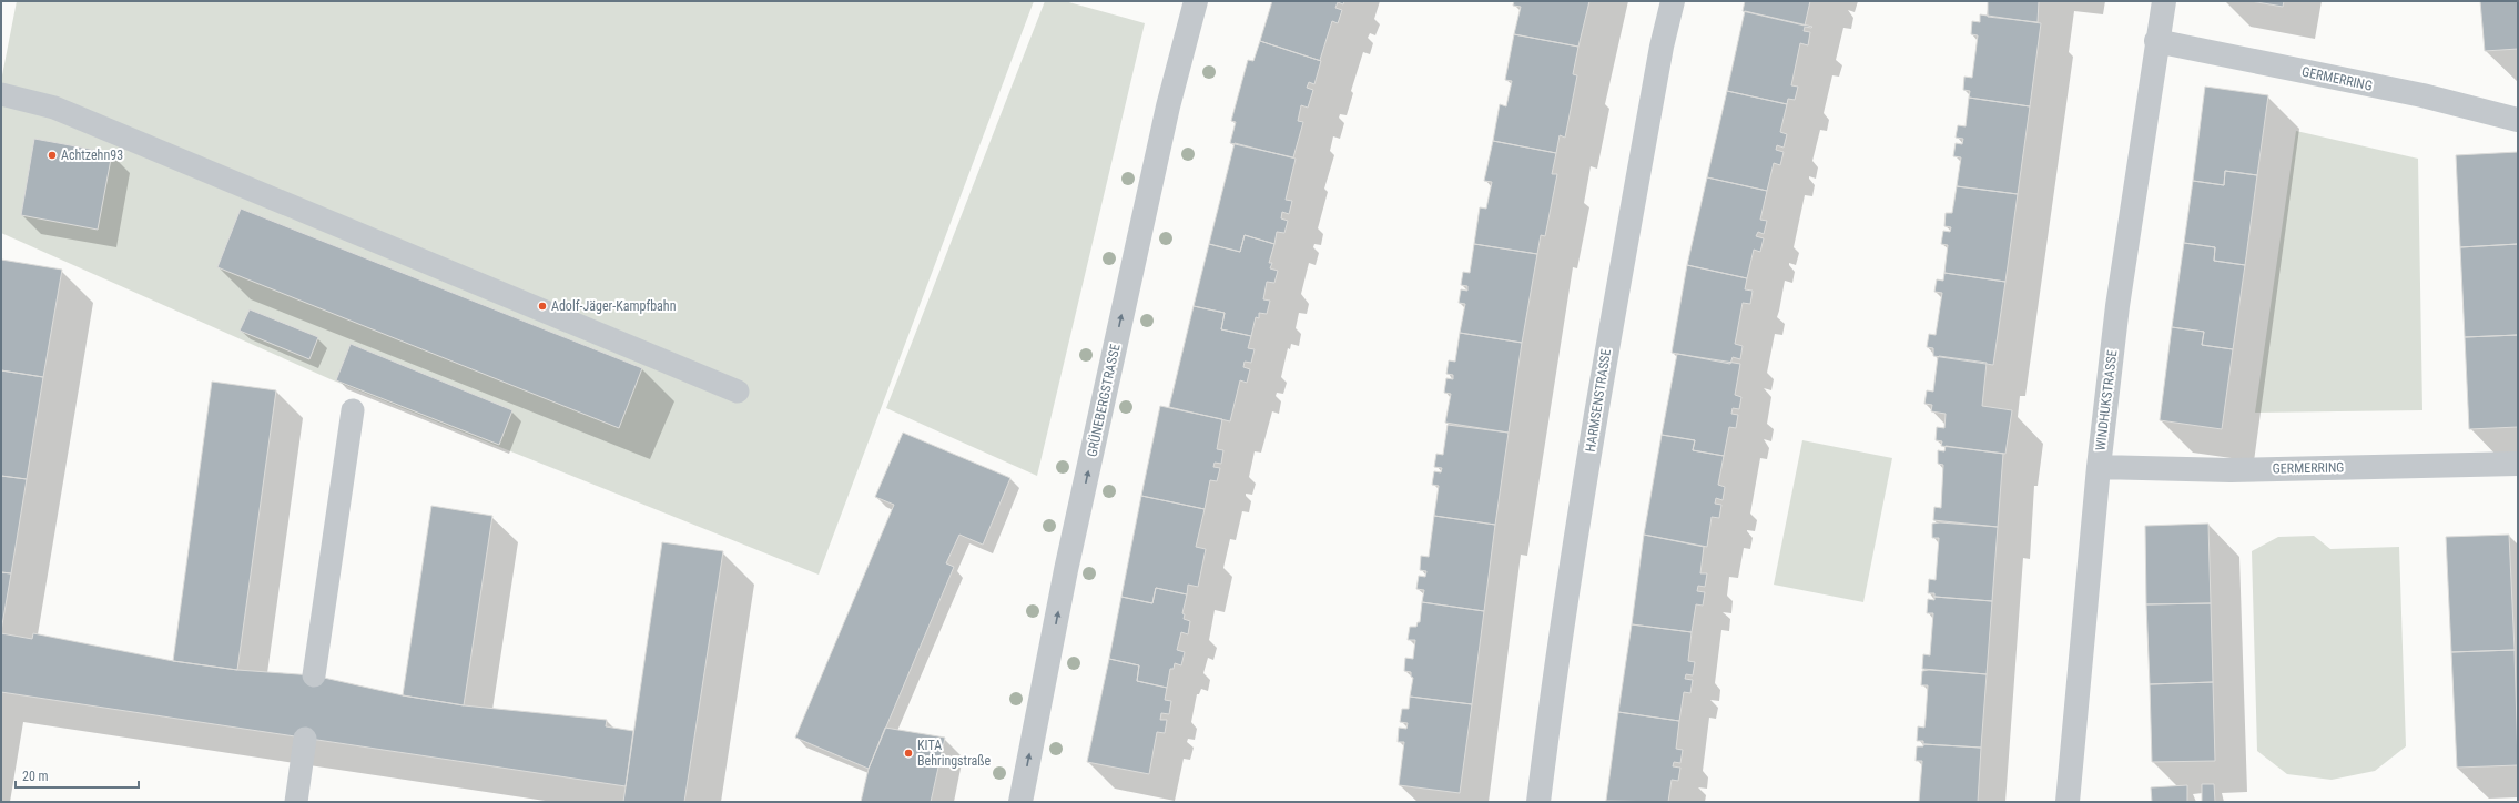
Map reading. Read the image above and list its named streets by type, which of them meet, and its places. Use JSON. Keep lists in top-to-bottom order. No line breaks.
{"streets":{"street":["GERMERRING","GRÜNEBERGSTRASSE","HARMSENSTRASSE","WINDHUKSTRASSE"]},"crossings":[["GERMERRING","WINDHUKSTRASSE"]],"one_way":["GRÜNEBERGSTRASSE"],"places":["Achtzehn93","Adolf-Jäger-Kampfbahn","KITA Behringstraße"],"scale_bar":"20 m"}
